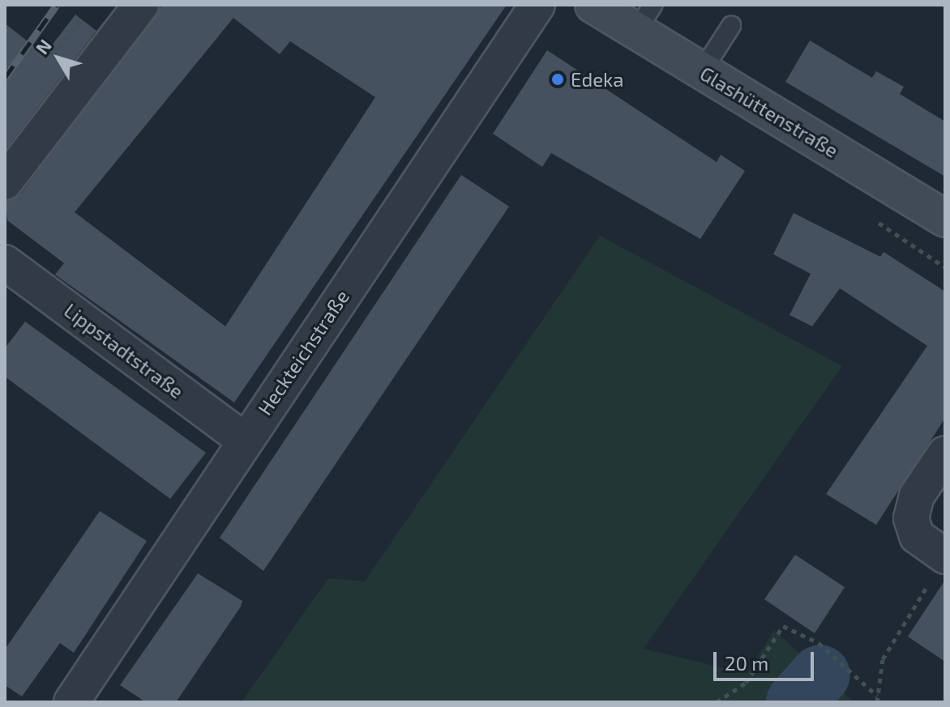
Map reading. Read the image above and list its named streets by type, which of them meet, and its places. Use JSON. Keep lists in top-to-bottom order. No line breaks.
{"streets":{"main road":["Glashüttenstraße"],"street":["Lippstadtstraße","Heckteichstraße"]},"crossings":[["Lippstadtstraße","Heckteichstraße"]],"places":["Edeka"],"scale_bar":"20 m","north":"top left"}
